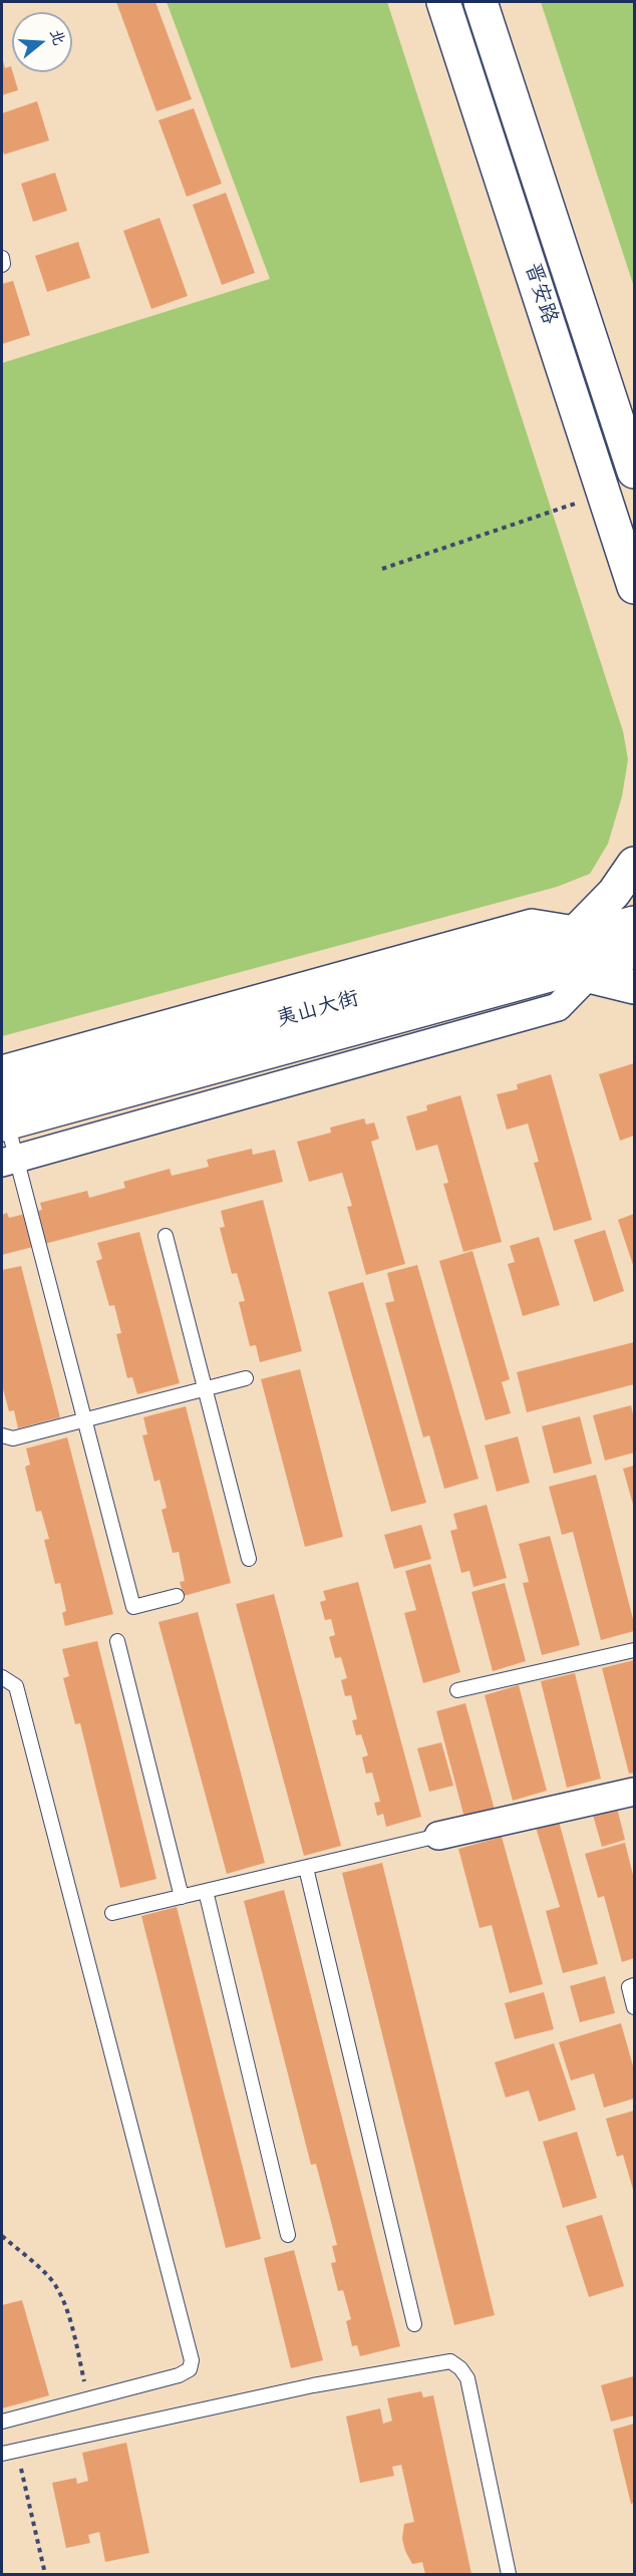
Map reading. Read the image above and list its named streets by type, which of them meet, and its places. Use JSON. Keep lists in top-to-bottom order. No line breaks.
{"streets":{"main road":["晋安路","夷山大街"]},"north":"right"}
